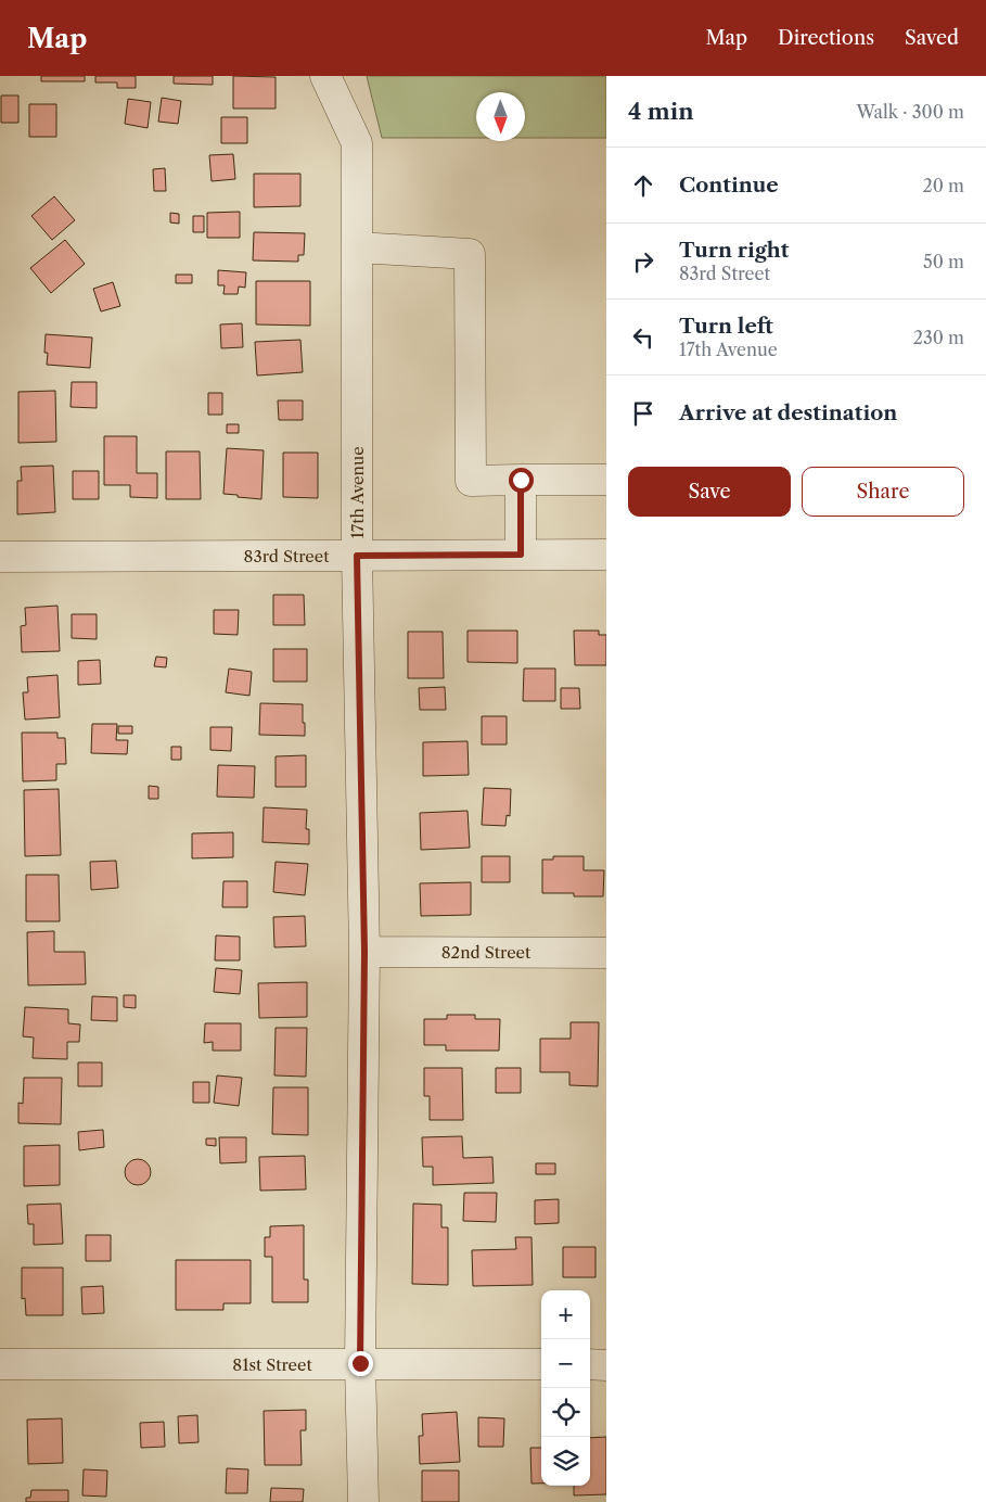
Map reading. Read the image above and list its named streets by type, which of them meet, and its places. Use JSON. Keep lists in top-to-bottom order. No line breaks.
{"streets":{"street":["17th Avenue","83rd Street","82nd Street","81st Street"]},"crossings":[["17th Avenue","83rd Street"],["17th Avenue","82nd Street"],["17th Avenue","81st Street"]],"north":"bottom","page":{"header":"Map","nav":["Map","Directions","Saved"],"heading":["4 min","Walk · 300 m"],"list":[["Continue","20 m"],["Turn right","83rd Street","50 m"],["Turn left","17th Avenue","230 m"],"Arrive at destination"],"buttons":["Save","Share"],"map_buttons":["+","−"]}}
